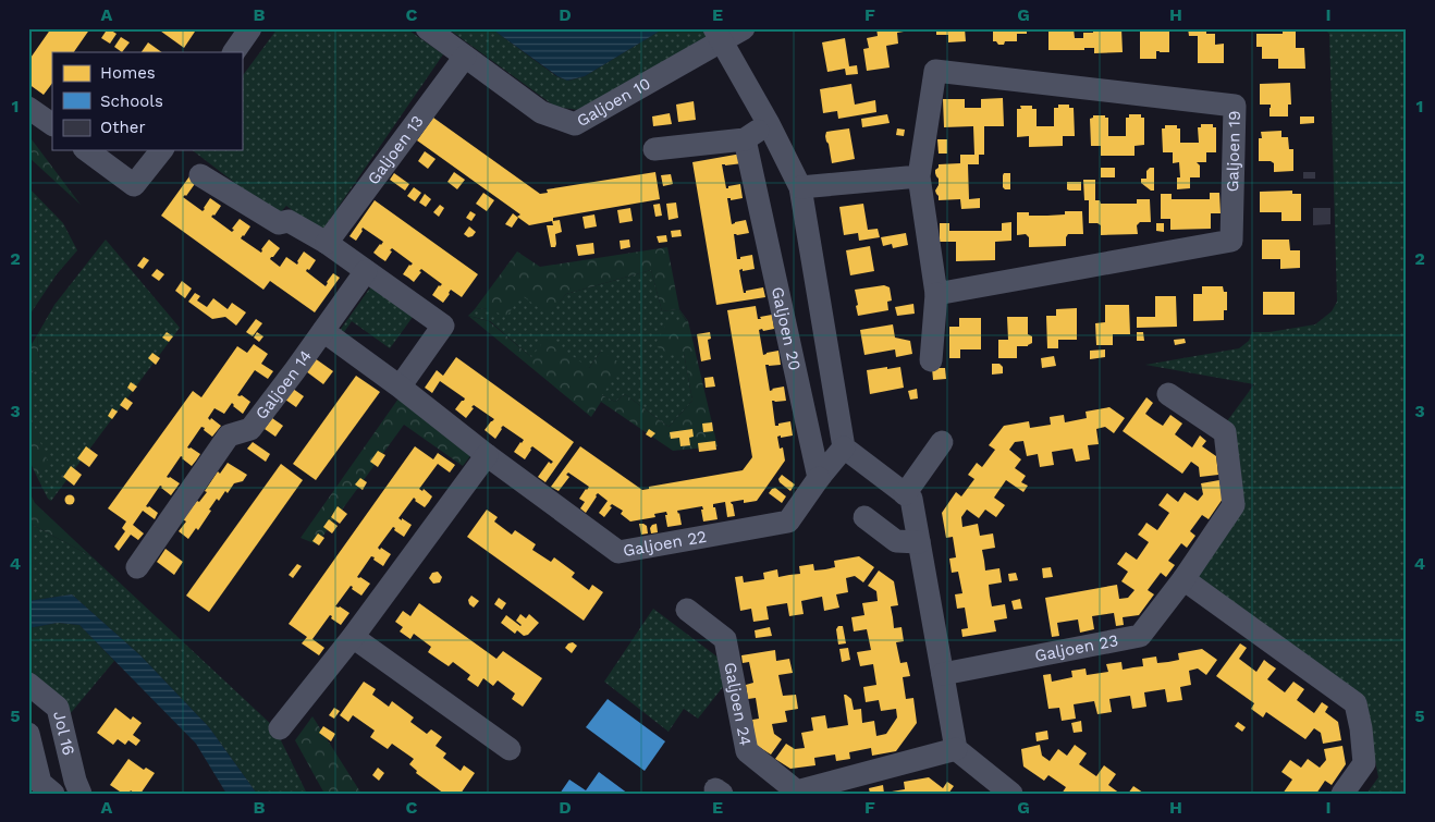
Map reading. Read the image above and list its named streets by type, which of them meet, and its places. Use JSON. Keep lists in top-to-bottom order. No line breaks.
{"streets":{"street":["Galjoen 10","Galjoen 13","Galjoen 19","Galjoen 20","Galjoen 14","Galjoen 22","Galjoen 23","Galjoen 24","Jol 16"]},"crossings":[["Galjoen 10","Galjoen 13"],["Galjoen 20","Galjoen 22"],["Galjoen 14","Galjoen 22"]],"legend":["Homes","Schools","Other"],"grid":{"columns":["A","B","C","D","E","F","G","H","I"],"rows":["1","2","3","4","5"]}}
